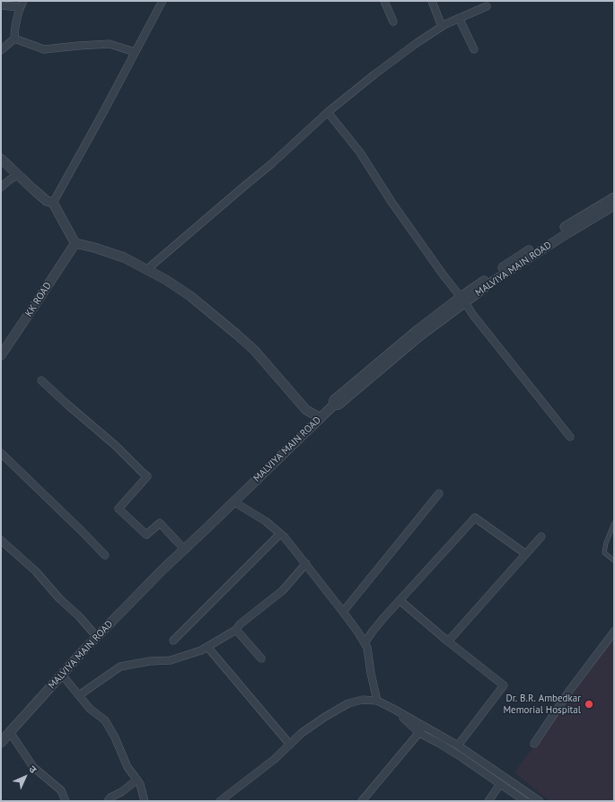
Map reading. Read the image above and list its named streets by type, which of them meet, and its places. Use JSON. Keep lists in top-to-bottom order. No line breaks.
{"streets":{"street":["MALVIYA MAIN ROAD","KK ROAD"]},"places":["Dr. B.R. Ambedkar Memorial Hospital"],"north":"top right"}
